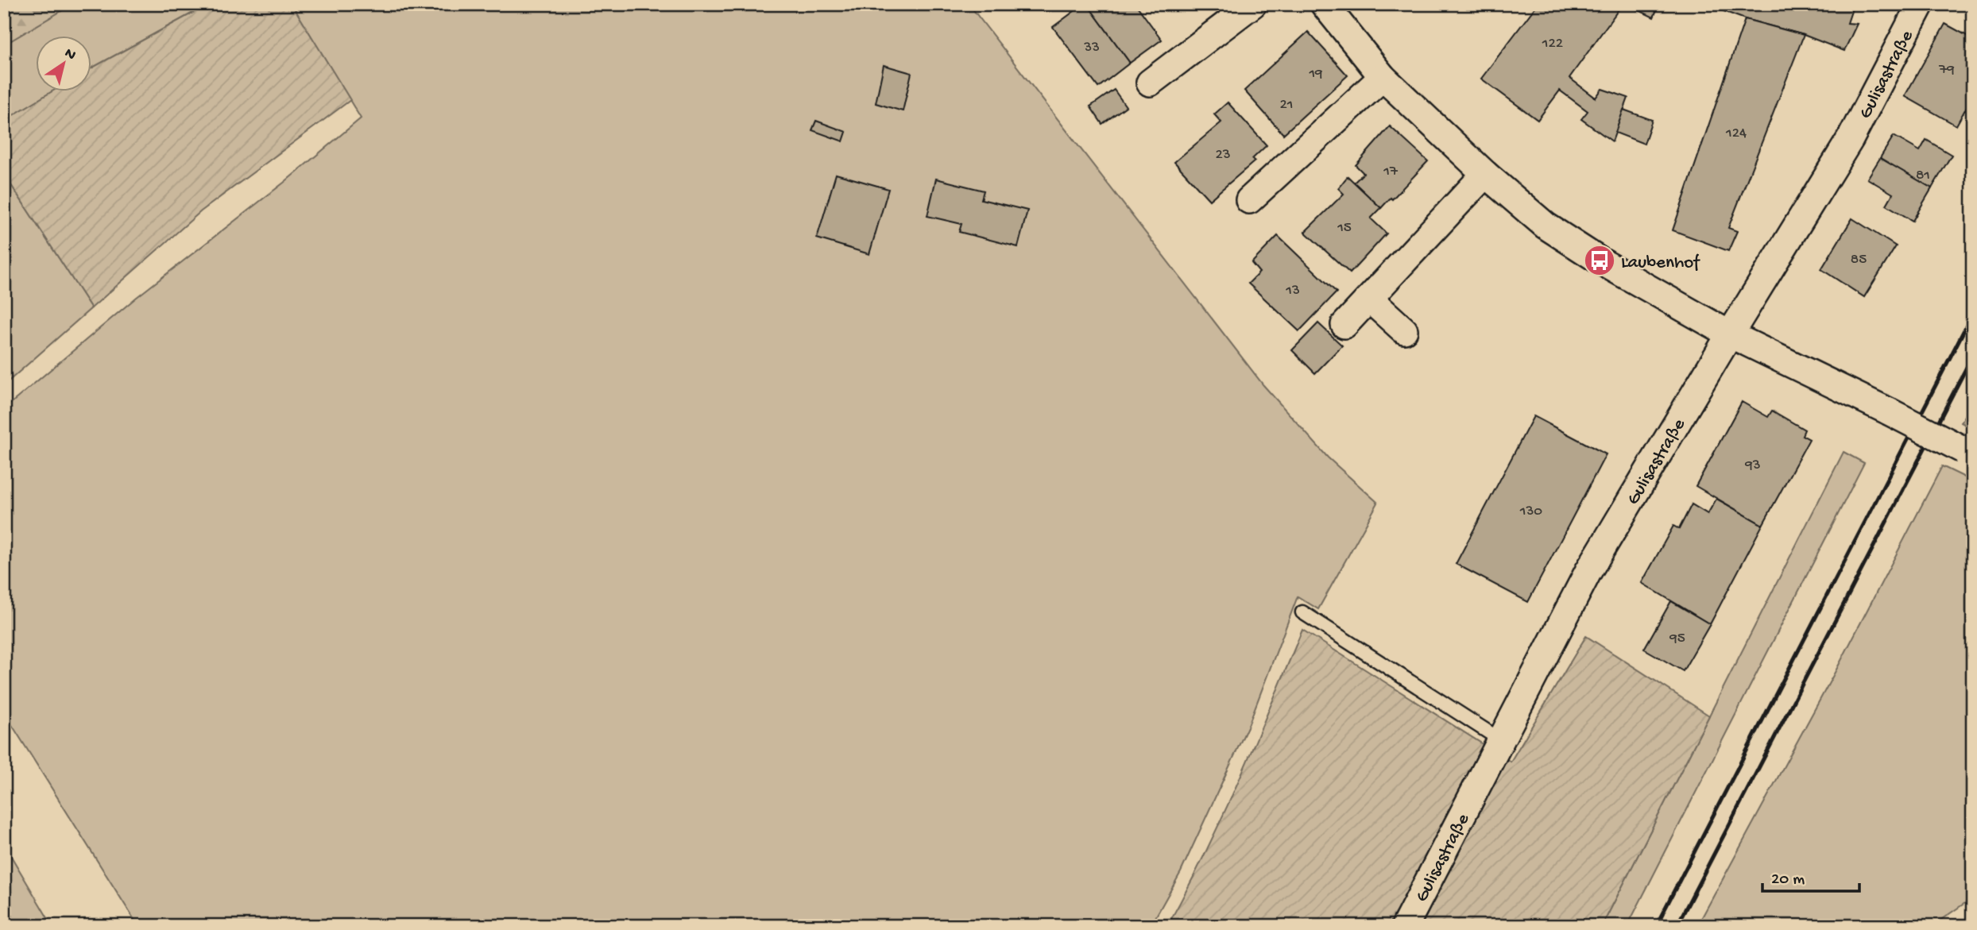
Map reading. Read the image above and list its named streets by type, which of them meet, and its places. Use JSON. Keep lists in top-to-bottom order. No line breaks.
{"streets":{"street":["Gulisastraße"]},"places":{"bus stop":["Laubenhof"]},"house_numbers":["122","33","79","19","21","124","23","17","81","15","85","13","93","130","95"],"scale_bar":"20 m","north":"top right"}
